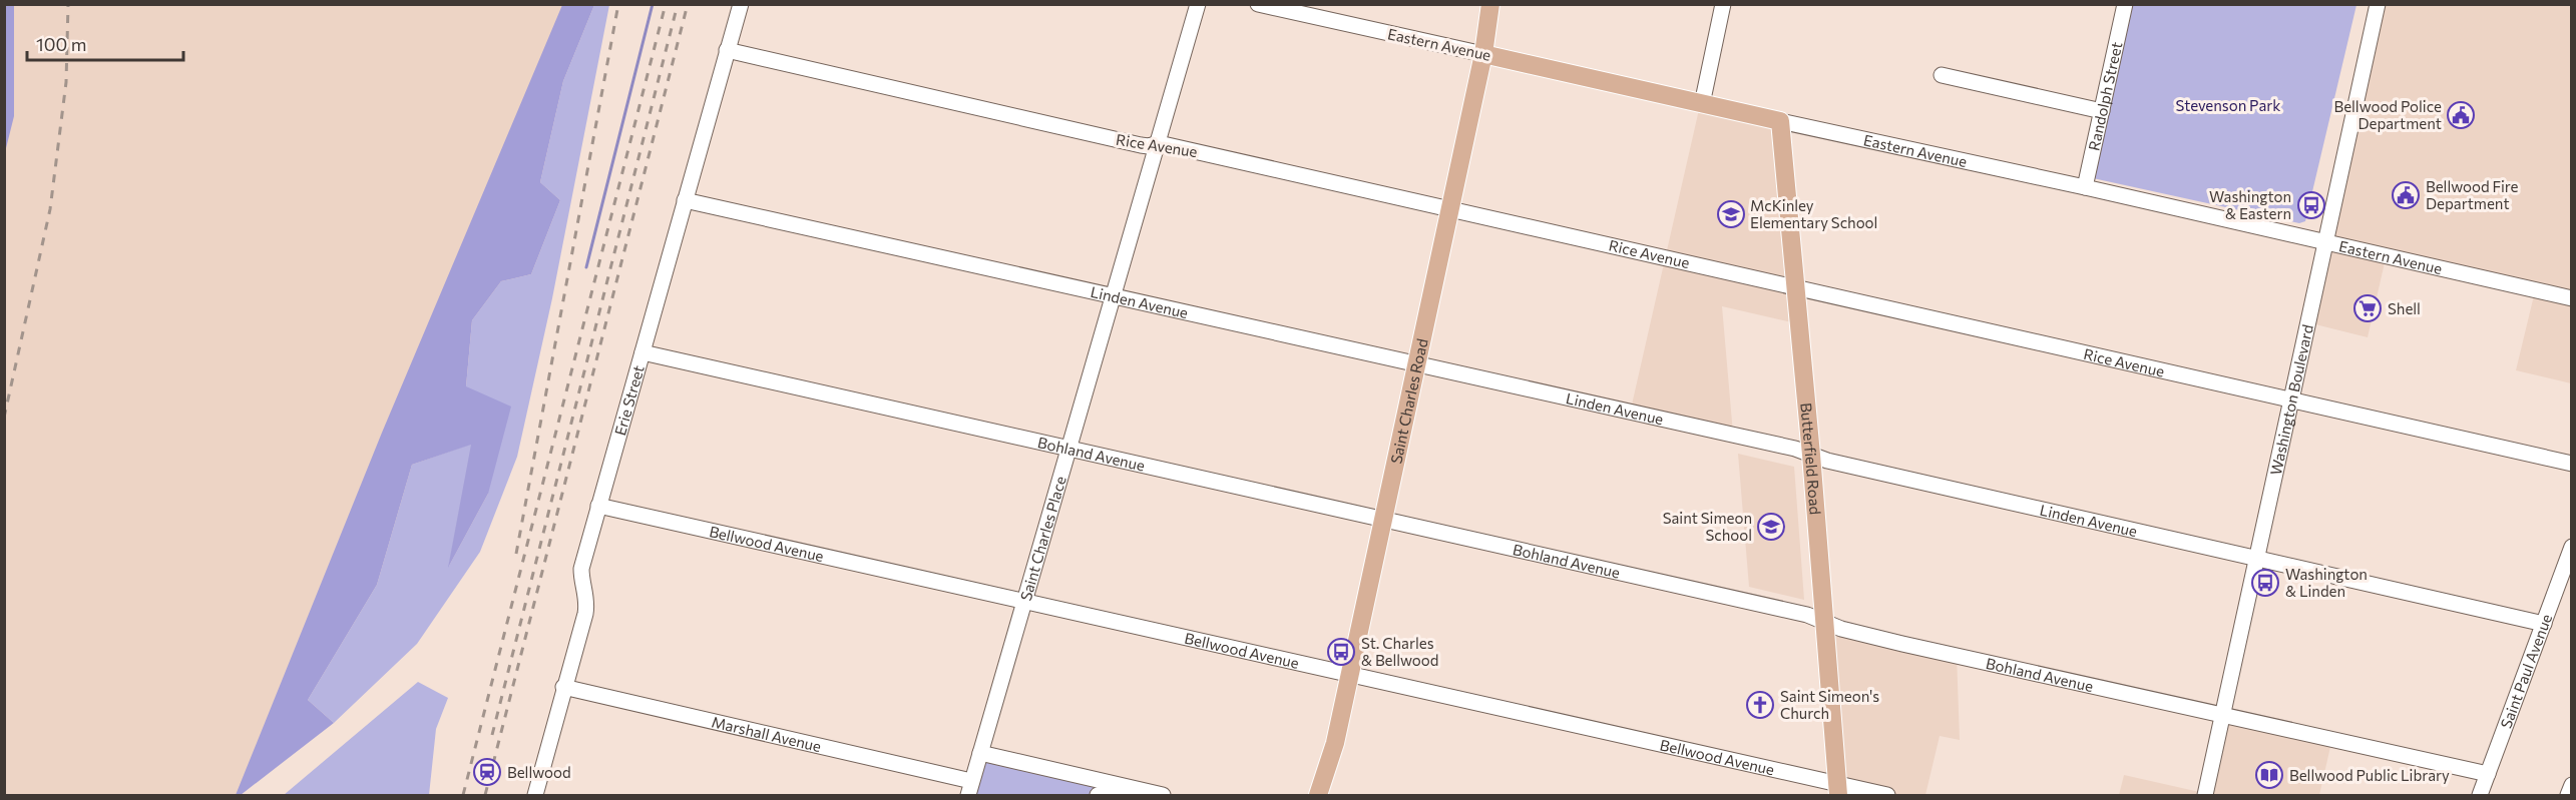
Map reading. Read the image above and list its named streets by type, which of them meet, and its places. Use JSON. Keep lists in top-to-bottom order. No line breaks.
{"streets":{"main road":["Eastern Avenue","Saint Charles Road","Butterfield Road"],"street":["Randolph Street","Rice Avenue","Linden Avenue","Erie Street","Washington Boulevard","Bohland Avenue","Saint Charles Place","Bellwood Avenue","Saint Paul Avenue","Marshall Avenue"]},"crossings":[["Eastern Avenue","Randolph Street"],["Eastern Avenue","Washington Boulevard"],["Eastern Avenue","Saint Charles Road"],["Eastern Avenue","Butterfield Road"],["Rice Avenue","Erie Street"],["Rice Avenue","Washington Boulevard"],["Rice Avenue","Saint Charles Road"],["Rice Avenue","Butterfield Road"],["Rice Avenue","Saint Charles Place"],["Linden Avenue","Erie Street"],["Linden Avenue","Washington Boulevard"],["Linden Avenue","Saint Charles Road"],["Linden Avenue","Butterfield Road"],["Linden Avenue","Saint Charles Place"],["Linden Avenue","Saint Paul Avenue"],["Erie Street","Bohland Avenue"],["Erie Street","Bellwood Avenue"],["Erie Street","Marshall Avenue"],["Washington Boulevard","Bohland Avenue"],["Saint Charles Road","Bohland Avenue"],["Saint Charles Road","Bellwood Avenue"],["Bohland Avenue","Butterfield Road"],["Bohland Avenue","Saint Charles Place"],["Bohland Avenue","Saint Paul Avenue"],["Butterfield Road","Bellwood Avenue"],["Saint Charles Place","Bellwood Avenue"],["Saint Charles Place","Marshall Avenue"]],"parks":["Stevenson Park"],"places":{"public building":["Bellwood Police Department","Bellwood Fire Department"],"bus stop":["Washington & Eastern","Washington & Linden","St. Charles & Bellwood"],"school or university":["McKinley Elementary School","Saint Simeon School"],"supermarket":["Shell"],"church":["Saint Simeon's Church"],"station":["Bellwood"],"library":["Bellwood Public Library"]},"scale_bar":"100 m"}
